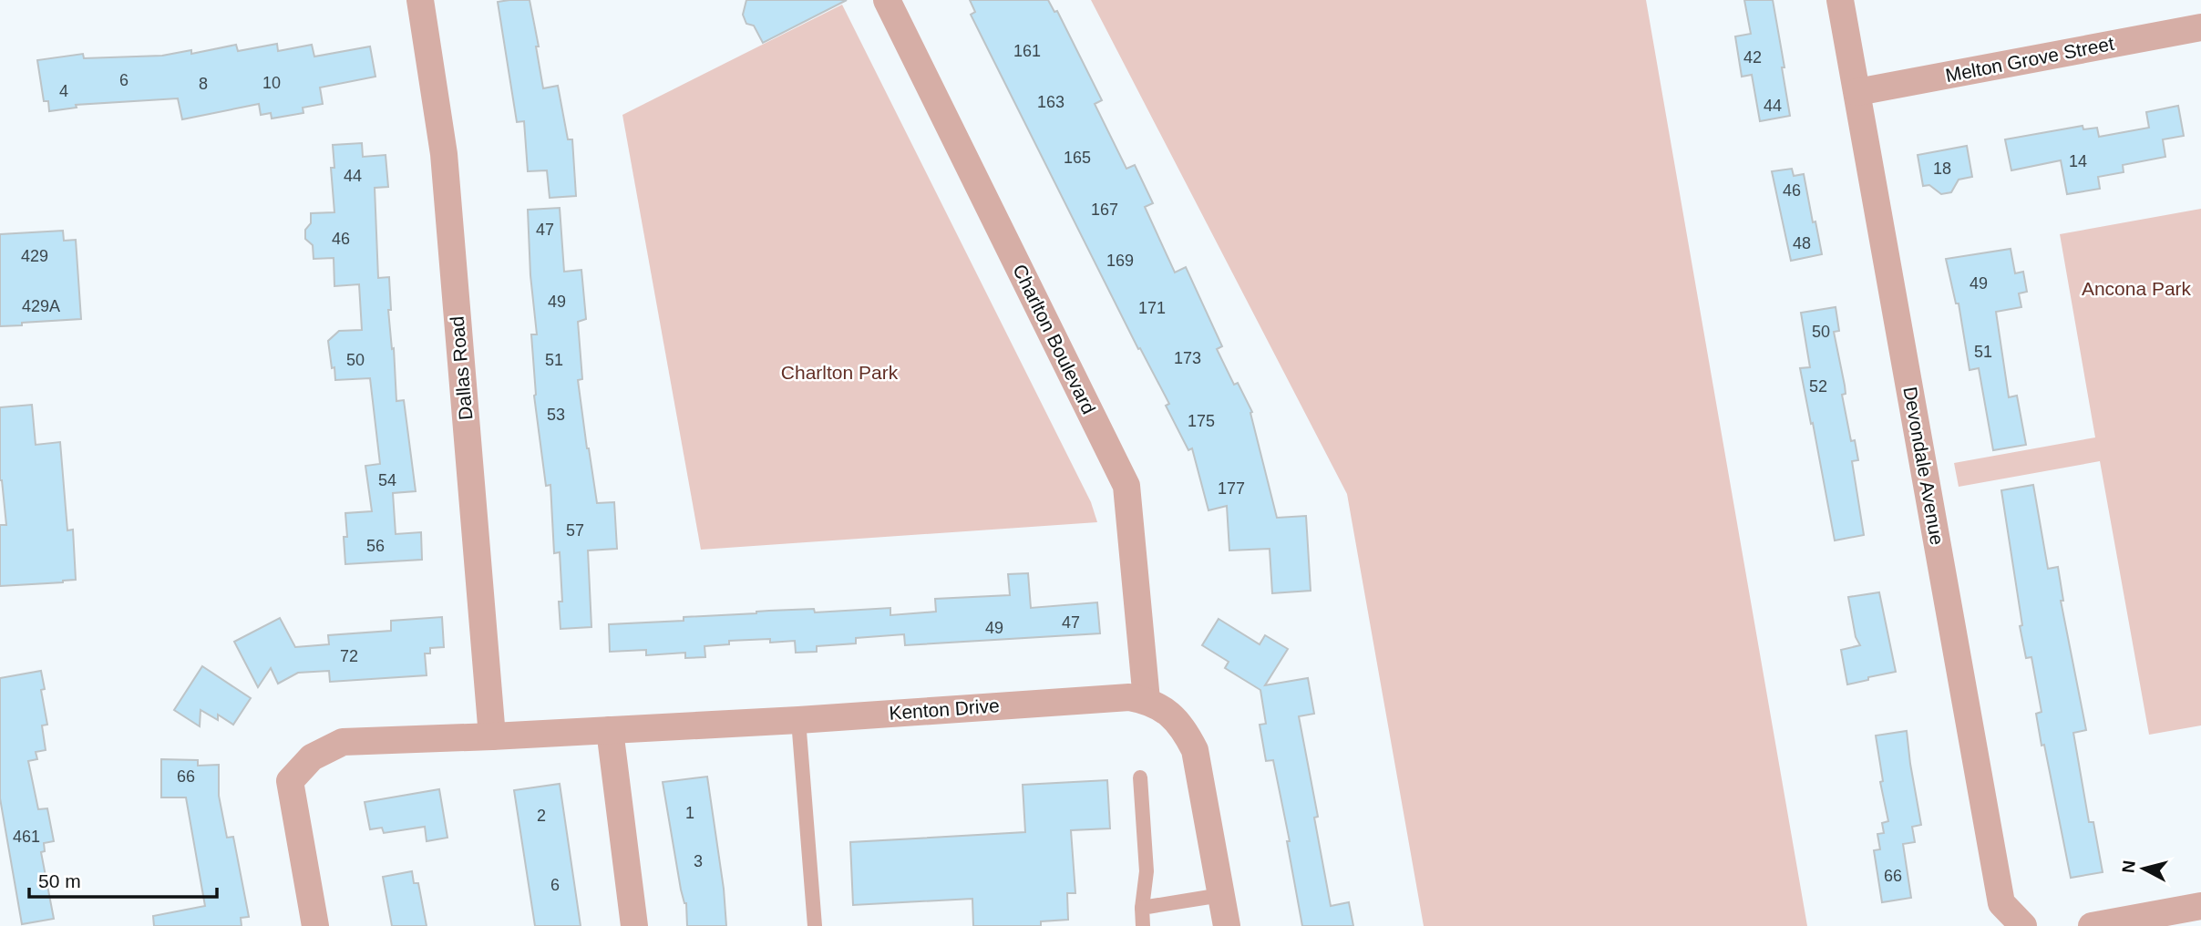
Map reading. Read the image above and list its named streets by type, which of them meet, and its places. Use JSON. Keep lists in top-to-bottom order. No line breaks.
{"streets":{"street":["Melton Grove Street","Charlton Boulevard","Dallas Road","Devondale Avenue","Kenton Drive"]},"crossings":[["Melton Grove Street","Devondale Avenue"],["Charlton Boulevard","Kenton Drive"],["Dallas Road","Kenton Drive"]],"parks":["Ancona Park","Charlton Park"],"house_numbers":["161","42","6","10","8","4","163","44","165","14","18","44","46","167","47","46","48","429","169","49","49","429A","171","50","51","173","50","51","52","53","175","54","177","57","56","47","49","72","66","1","2","461","3","66","6"],"scale_bar":"50 m","north":"left"}
